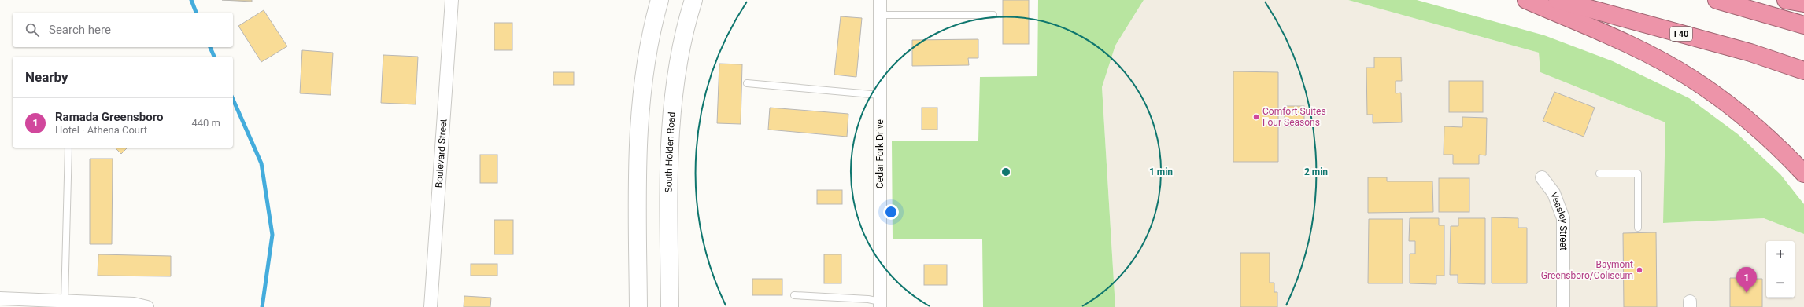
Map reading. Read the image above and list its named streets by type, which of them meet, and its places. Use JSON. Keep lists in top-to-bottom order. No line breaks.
{"streets":{"highway":["I 40"],"main road":["South Holden Road"],"street":["Boulevard Street","Cedar Fork Drive","Veasley Street"]},"places":["Comfort Suites Four Seasons","Baymont Greensboro/Coliseum"],"page":{"search":"Search here","heading":"Nearby","list":[{"mark":"1","name":"Ramada Greensboro","note":"Hotel · Athena Court","value":"440 m"}],"map_buttons":["+","−"],"pins":"1"},"rings":["1 min","2 min"]}
